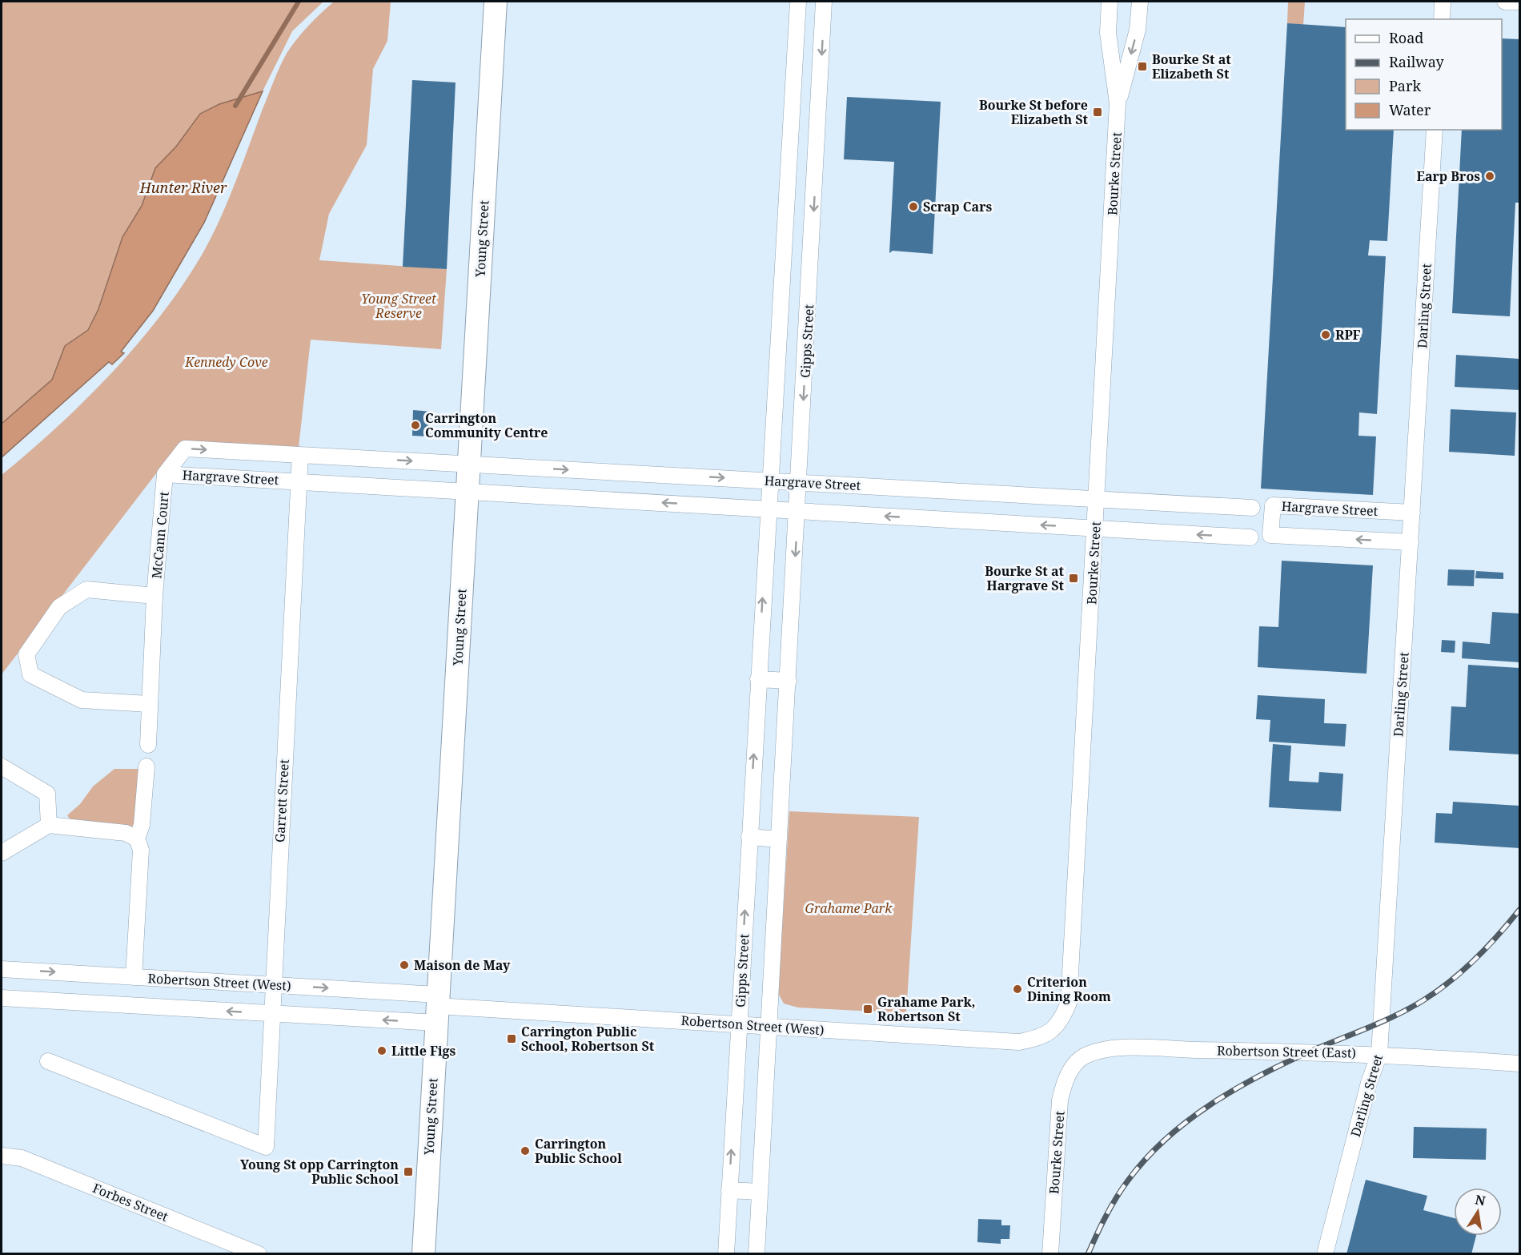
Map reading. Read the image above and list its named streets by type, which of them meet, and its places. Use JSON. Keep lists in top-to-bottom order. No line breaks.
{"streets":{"main road":["Young Street"],"street":["Bourke Street","Darling Street","Gipps Street","Hargrave Street","McCann Court","Garrett Street","Robertson Street (West)","Robertson Street (East)","Forbes Street"]},"crossings":[["Bourke Street","Hargrave Street"],["Bourke Street","Robertson Street (West)"],["Bourke Street","Robertson Street (East)"],["Young Street","Hargrave Street"],["Young Street","Robertson Street (West)"],["Darling Street","Hargrave Street"],["Darling Street","Robertson Street (East)"],["Gipps Street","Hargrave Street"],["Gipps Street","Robertson Street (West)"],["Hargrave Street","McCann Court"],["Hargrave Street","Garrett Street"],["Garrett Street","Robertson Street (West)"]],"water":["Hunter River"],"parks":["Young Street Reserve","Kennedy Cove","Grahame Park"],"places":{"transit":["Bourke St at Elizabeth St","Bourke St before Elizabeth St","Bourke St at Hargrave St","Grahame Park, Robertson St","Carrington Public School, Robertson St","Young St opp Carrington Public School"],"other":["Earp Bros","Scrap Cars","RPF","Carrington Community Centre","Maison de May","Criterion Dining Room","Little Figs","Carrington Public School"]},"legend":["Road","Railway","Park","Water"],"north":"top"}
